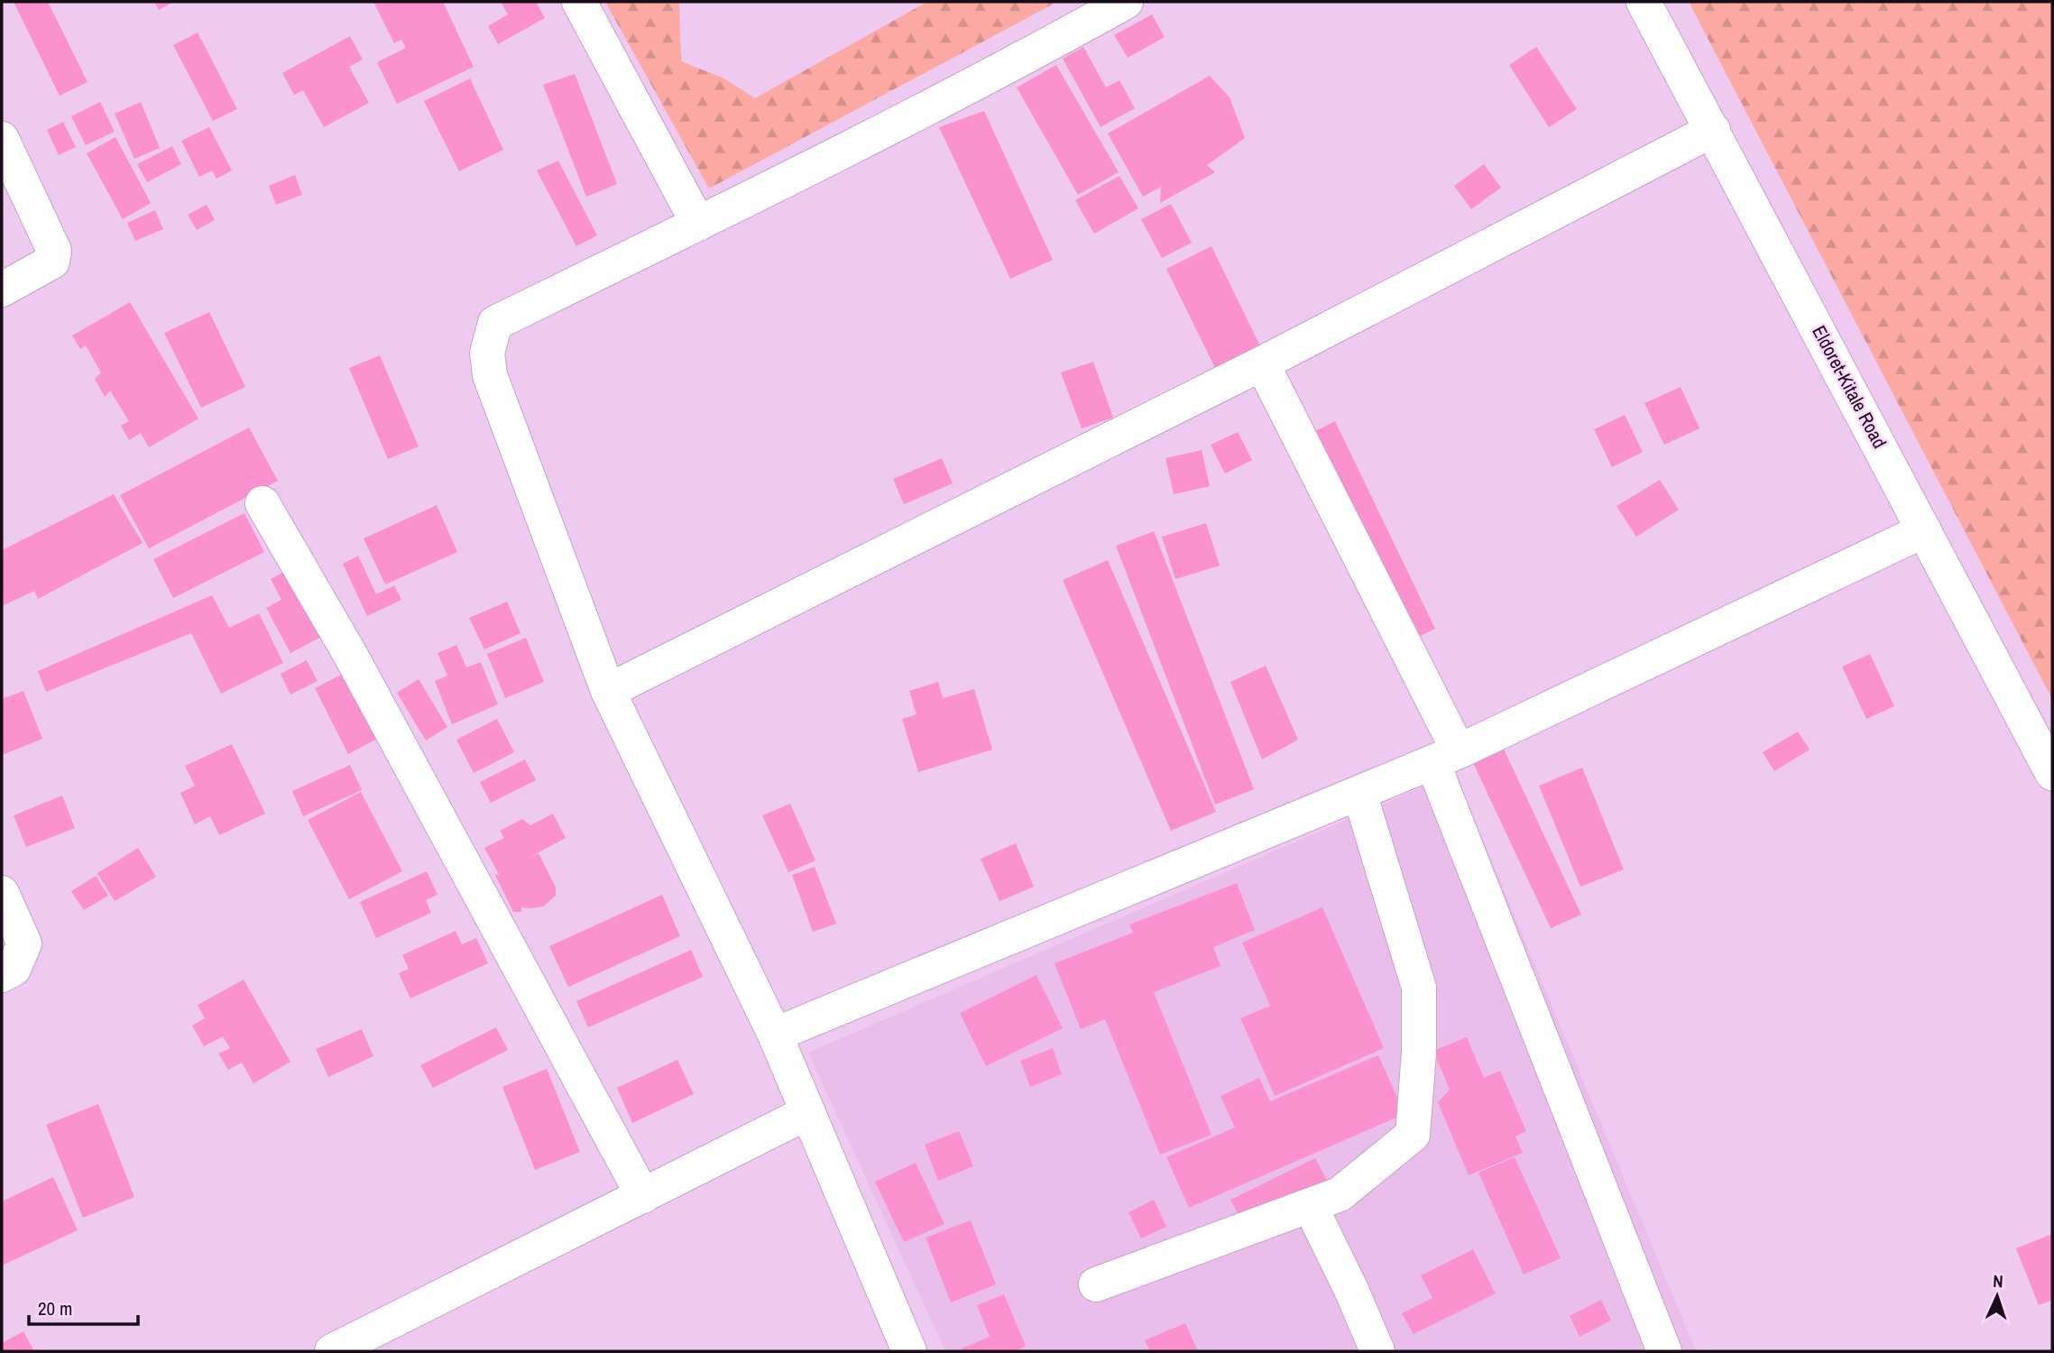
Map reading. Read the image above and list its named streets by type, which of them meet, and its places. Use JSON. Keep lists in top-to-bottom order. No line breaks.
{"streets":{"main road":["Eldoret-Kitale Road"]},"scale_bar":"20 m","north":"top"}
